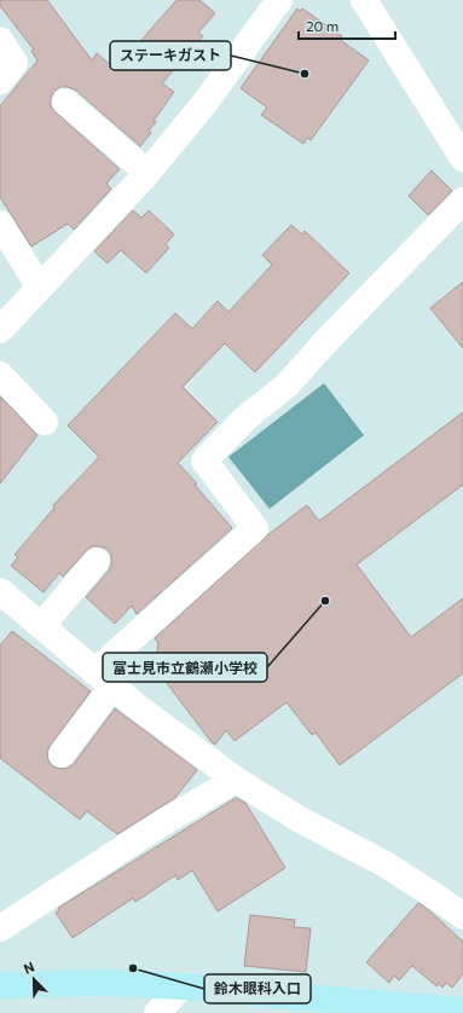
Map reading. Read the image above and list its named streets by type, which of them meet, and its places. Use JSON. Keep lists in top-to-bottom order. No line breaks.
{"places":["ステーキガスト","富士見市立鶴瀬小学校","鈴木眼科入口"],"scale_bar":"20 m","north":"top left"}
